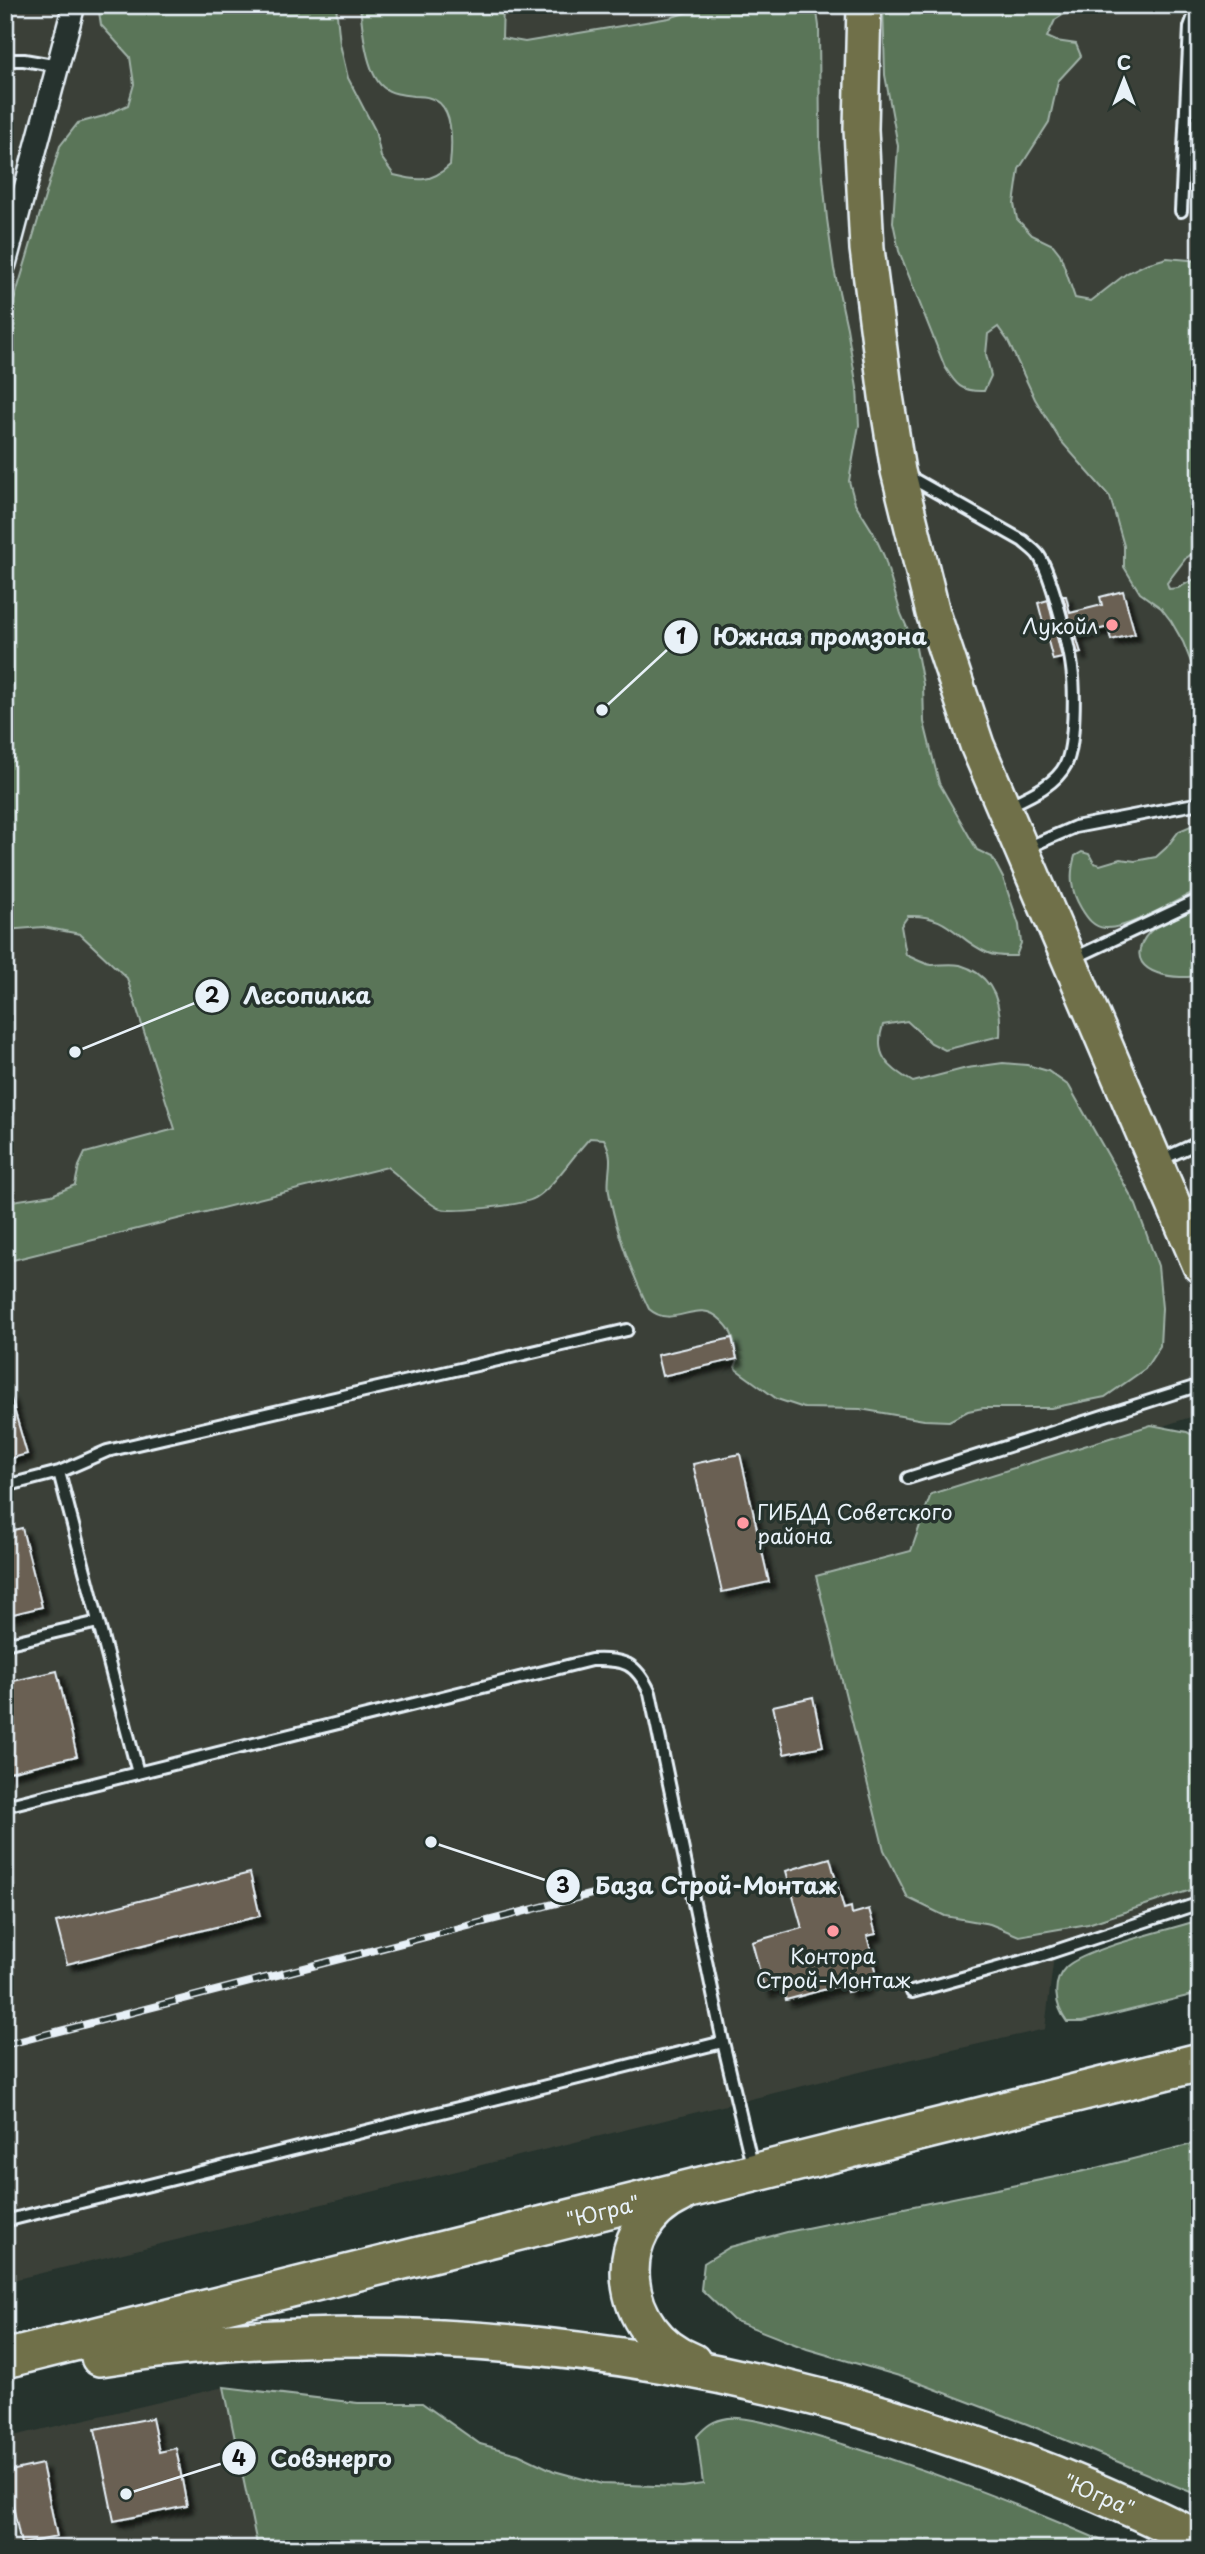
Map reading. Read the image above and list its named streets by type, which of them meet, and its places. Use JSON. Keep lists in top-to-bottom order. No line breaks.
{"streets":{"highway":["\"Югра\""]},"places":["Лукойл","Южная промзона","Лесопилка","ГИБДД Советского района","База Строй-Монтаж","Контора Строй-Монтаж","Совэнерго"],"north":"top"}
